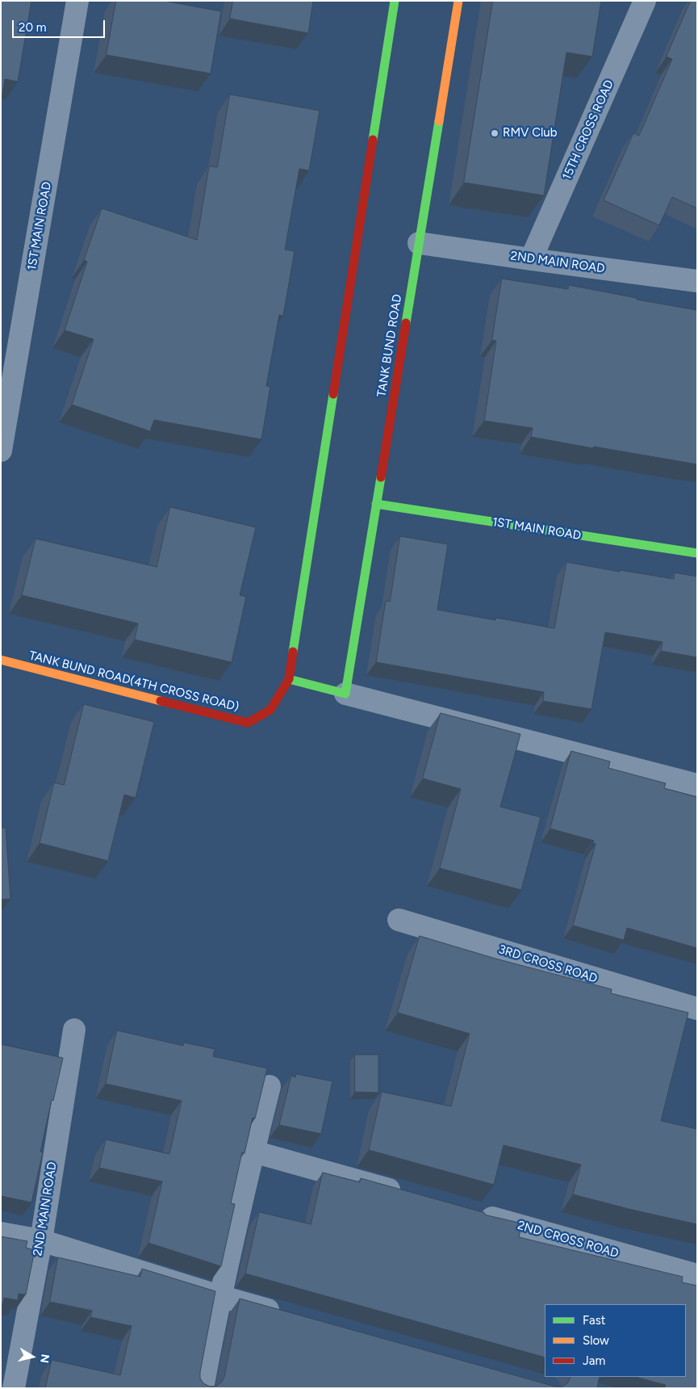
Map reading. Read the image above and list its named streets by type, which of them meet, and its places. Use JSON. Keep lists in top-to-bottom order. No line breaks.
{"streets":{"street":["15TH CROSS ROAD","1ST MAIN ROAD","2ND MAIN ROAD","TANK BUND ROAD","TANK BUND ROAD(4TH CROSS ROAD)","3RD CROSS ROAD","2ND CROSS ROAD"]},"crossings":[["15TH CROSS ROAD","2ND MAIN ROAD"],["1ST MAIN ROAD","TANK BUND ROAD"],["2ND MAIN ROAD","TANK BUND ROAD"]],"places":["RMV Club"],"legend":["Fast","Slow","Jam"],"scale_bar":"20 m","north":"right"}
